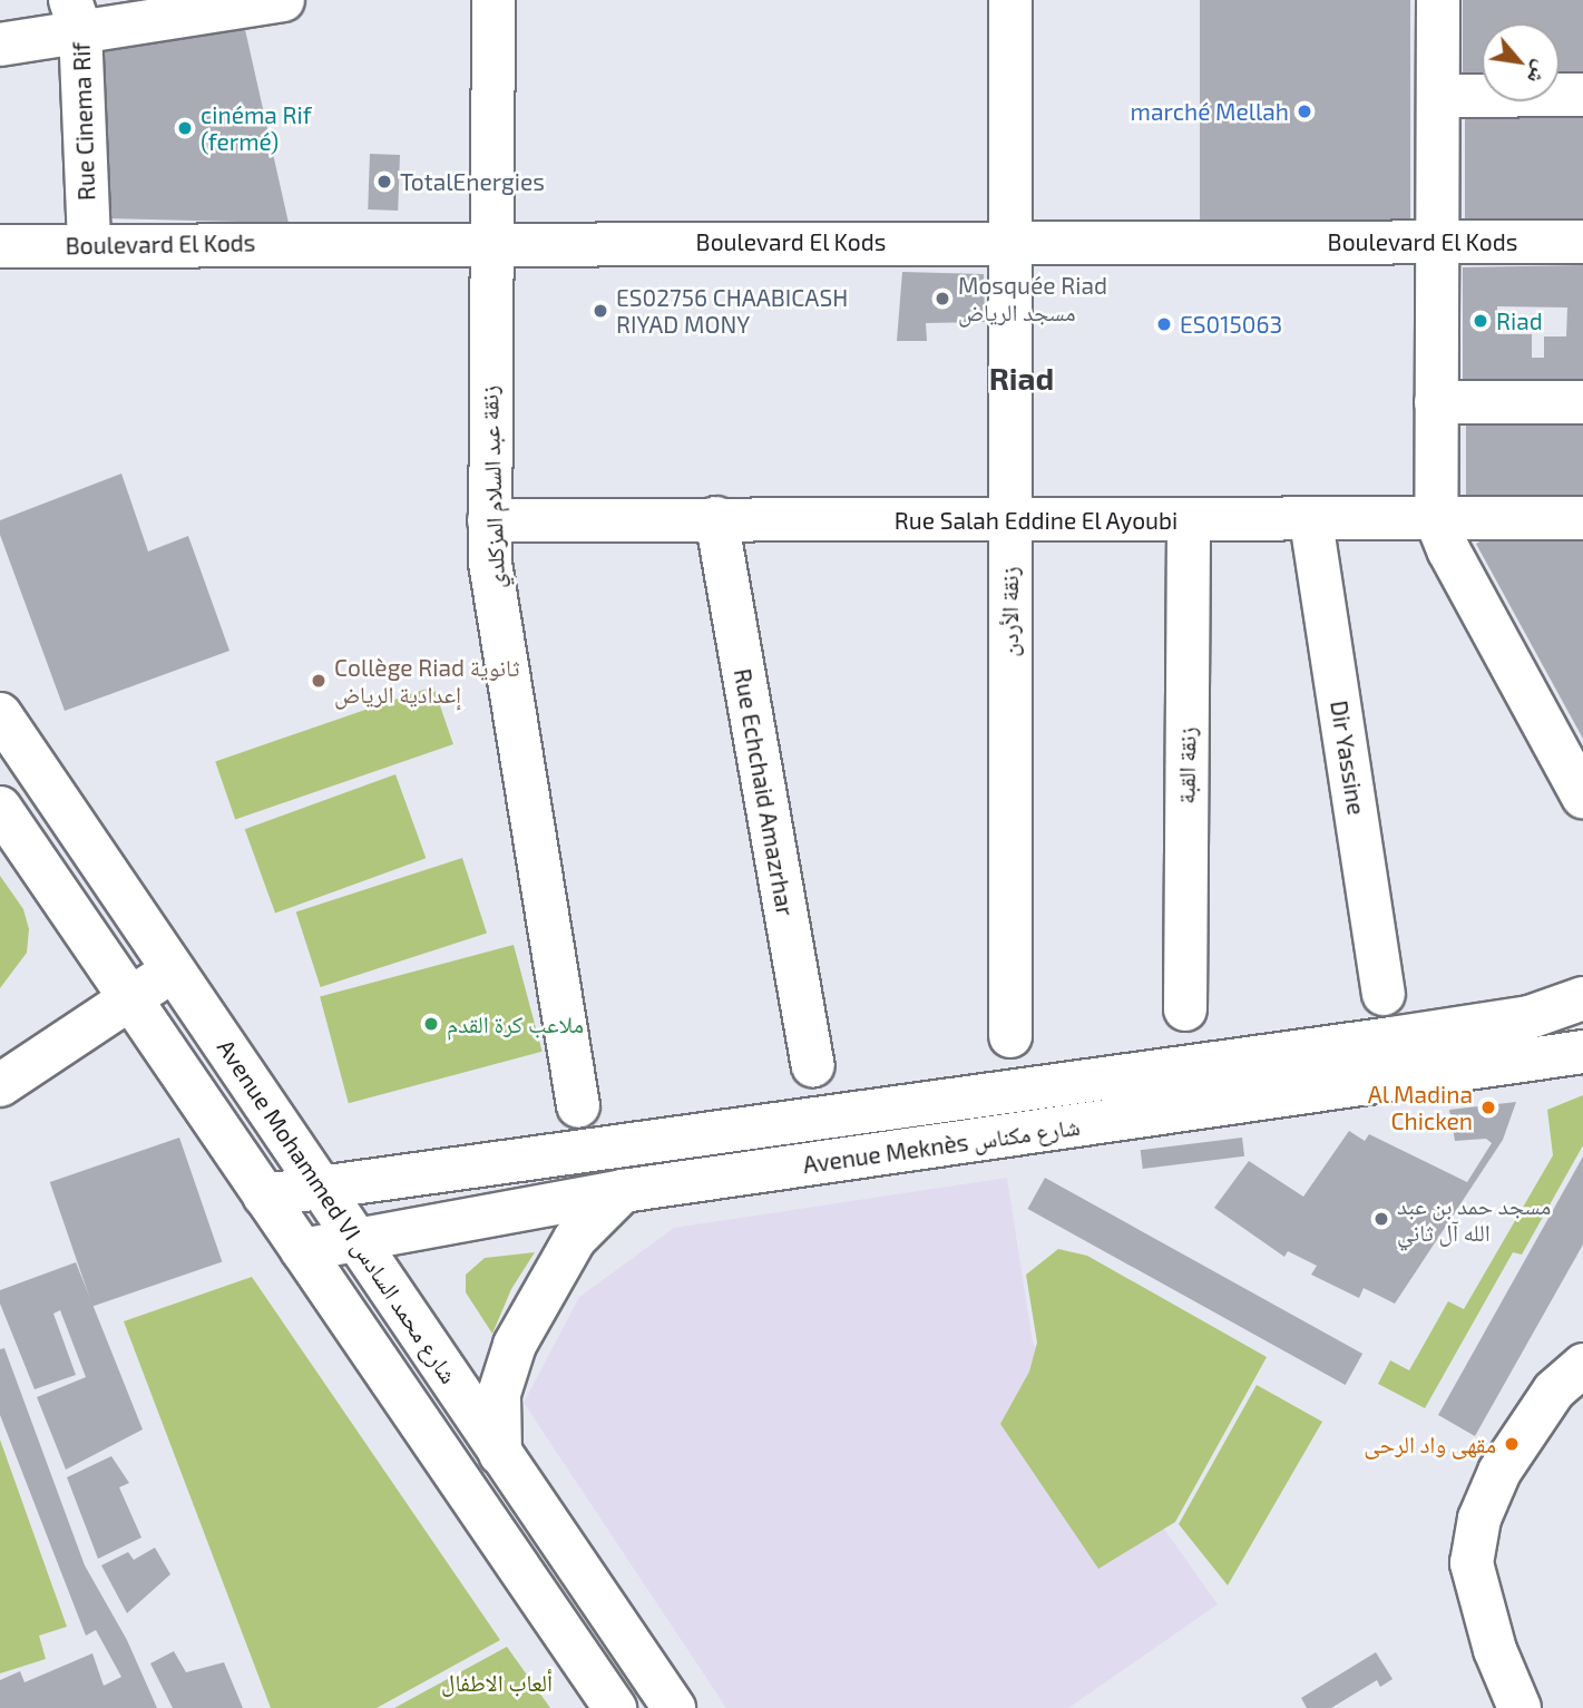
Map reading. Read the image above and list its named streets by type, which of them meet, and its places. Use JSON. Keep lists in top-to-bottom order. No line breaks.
{"streets":{"street":["Rue Cinema Rif","Boulevard El Kods","زنقة عبد السلام المزكلدي","Rue Salah Eddine El Ayoubi","زنقة الأردن","Dir Yassine","زنقة القبة","Rue Echchaid Amazrhar","Avenue Meknès شارع مكناس","Avenue Mohammed VI شارع محمد السادس"]},"crossings":[["Rue Cinema Rif","Boulevard El Kods"],["Boulevard El Kods","زنقة عبد السلام المزكلدي"],["Boulevard El Kods","زنقة الأردن"],["زنقة عبد السلام المزكلدي","Rue Salah Eddine El Ayoubi"],["Rue Salah Eddine El Ayoubi","زنقة الأردن"],["Rue Salah Eddine El Ayoubi","Dir Yassine"],["Rue Salah Eddine El Ayoubi","زنقة القبة"],["Rue Salah Eddine El Ayoubi","Rue Echchaid Amazrhar"],["Avenue Meknès شارع مكناس","Avenue Mohammed VI شارع محمد السادس"]],"districts":["Riad"],"parks":["ألعاب الاطفال"],"places":["marché Mellah","cinéma Rif (fermé)","TotalEnergies","Mosquée Riad مسجد الرياض","ES02756 CHAABICASH RIYAD MONY","Riad","ES015063","Collège Riad ثانوية إعدادية الرياض","ملاعب كرة القدم","Al Madina Chicken","مسجد حمد بن عبد الله آل ثاني","مقهى واد الرحى"],"north":"bottom right"}
